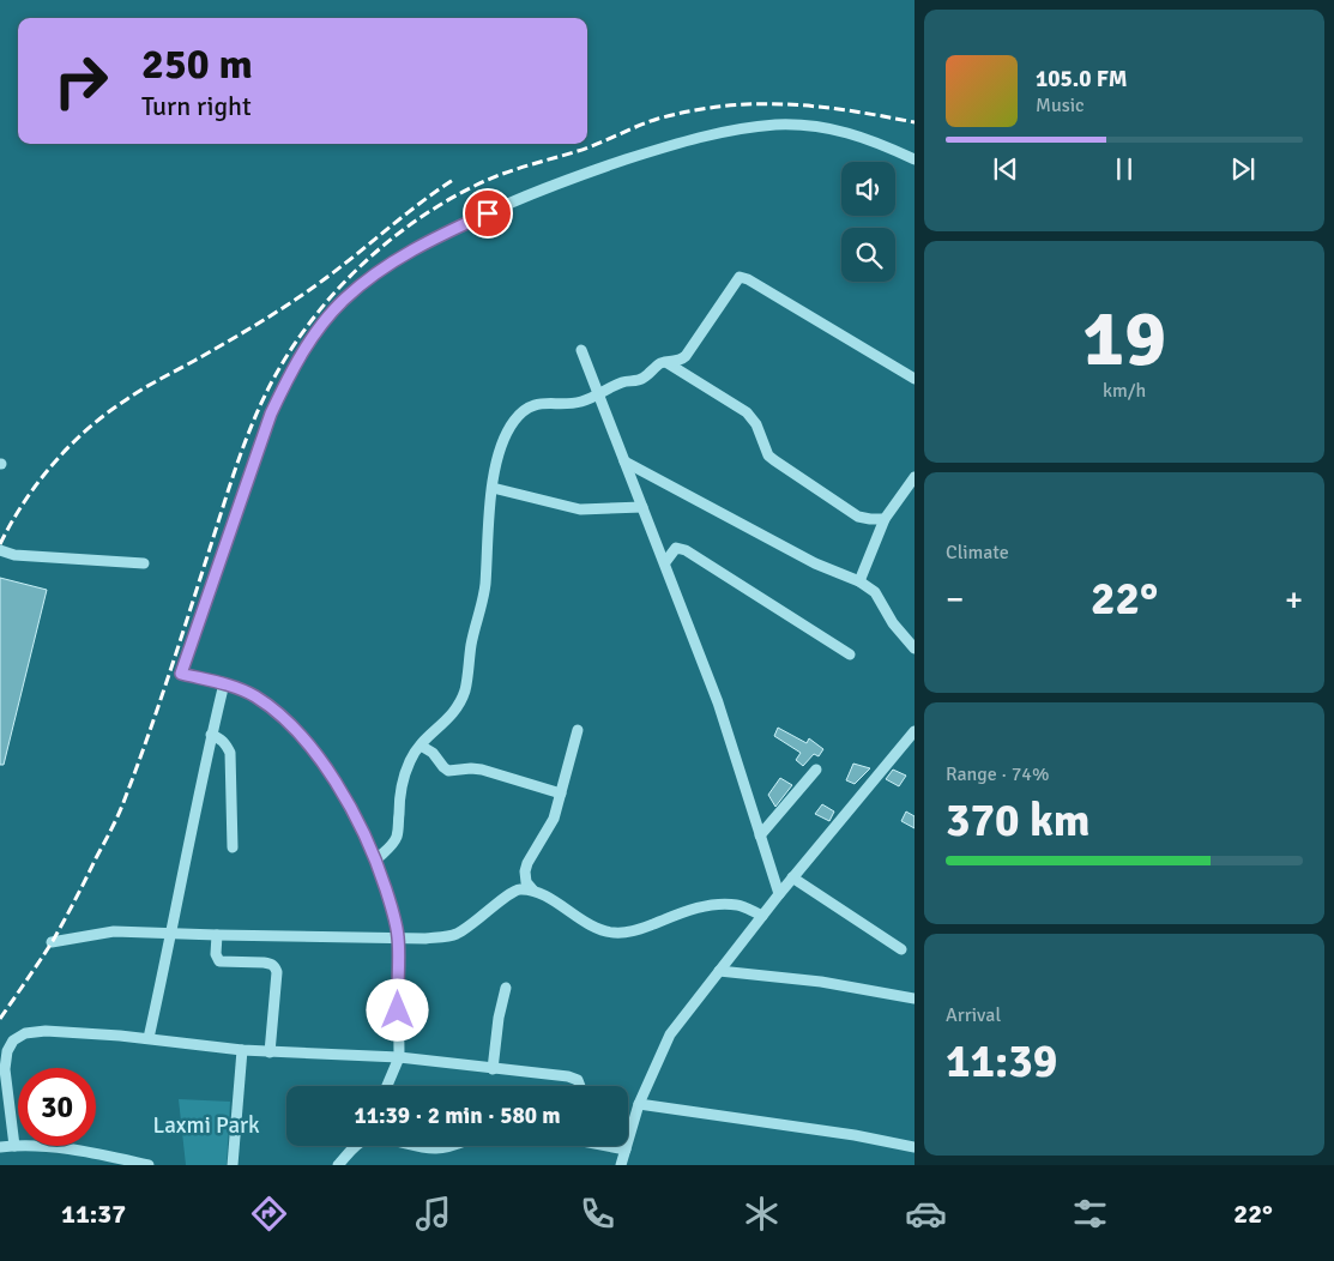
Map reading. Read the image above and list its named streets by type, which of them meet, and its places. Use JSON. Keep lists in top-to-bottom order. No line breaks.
{"parks":["Laxmi Park"],"page":{"turn":["250 m","Turn right"],"song":["105.0 FM","Music"],"tile":[["19","km/h"],"Climate",["Range · 74%","370 km"],["Arrival","11:39"]],"heat":["−","22°","+"],"limit":"30","trip":"11:39 · 2 min · 580 m","tabs":["11:37","22°"]}}
